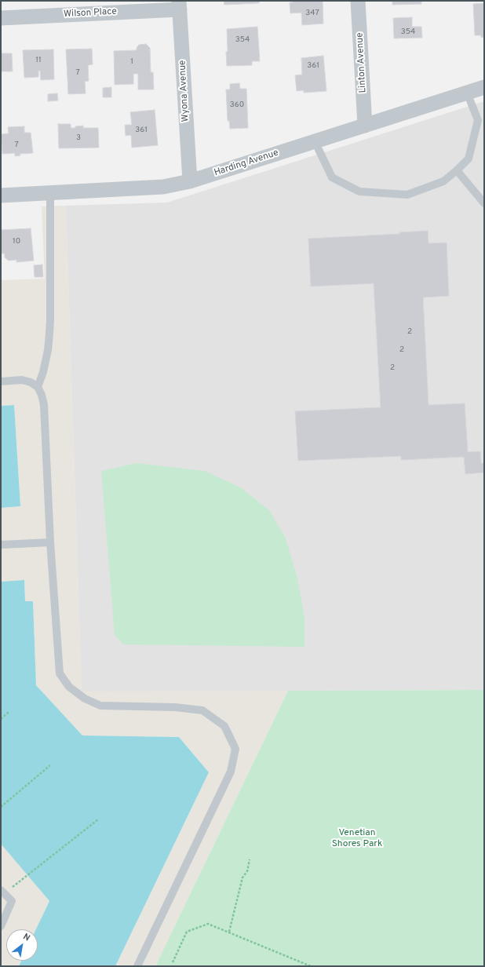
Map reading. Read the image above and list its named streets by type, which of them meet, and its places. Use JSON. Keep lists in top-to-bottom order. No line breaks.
{"streets":{"street":["Wilson Place","Linton Avenue","Wyona Avenue","Harding Avenue"]},"crossings":[["Wilson Place","Wyona Avenue"],["Linton Avenue","Harding Avenue"],["Wyona Avenue","Harding Avenue"]],"parks":["Venetian Shores Park"],"house_numbers":["347","354","354","11","1","361","7","360","361","3","7","10","2","2","2"],"north":"top right"}
